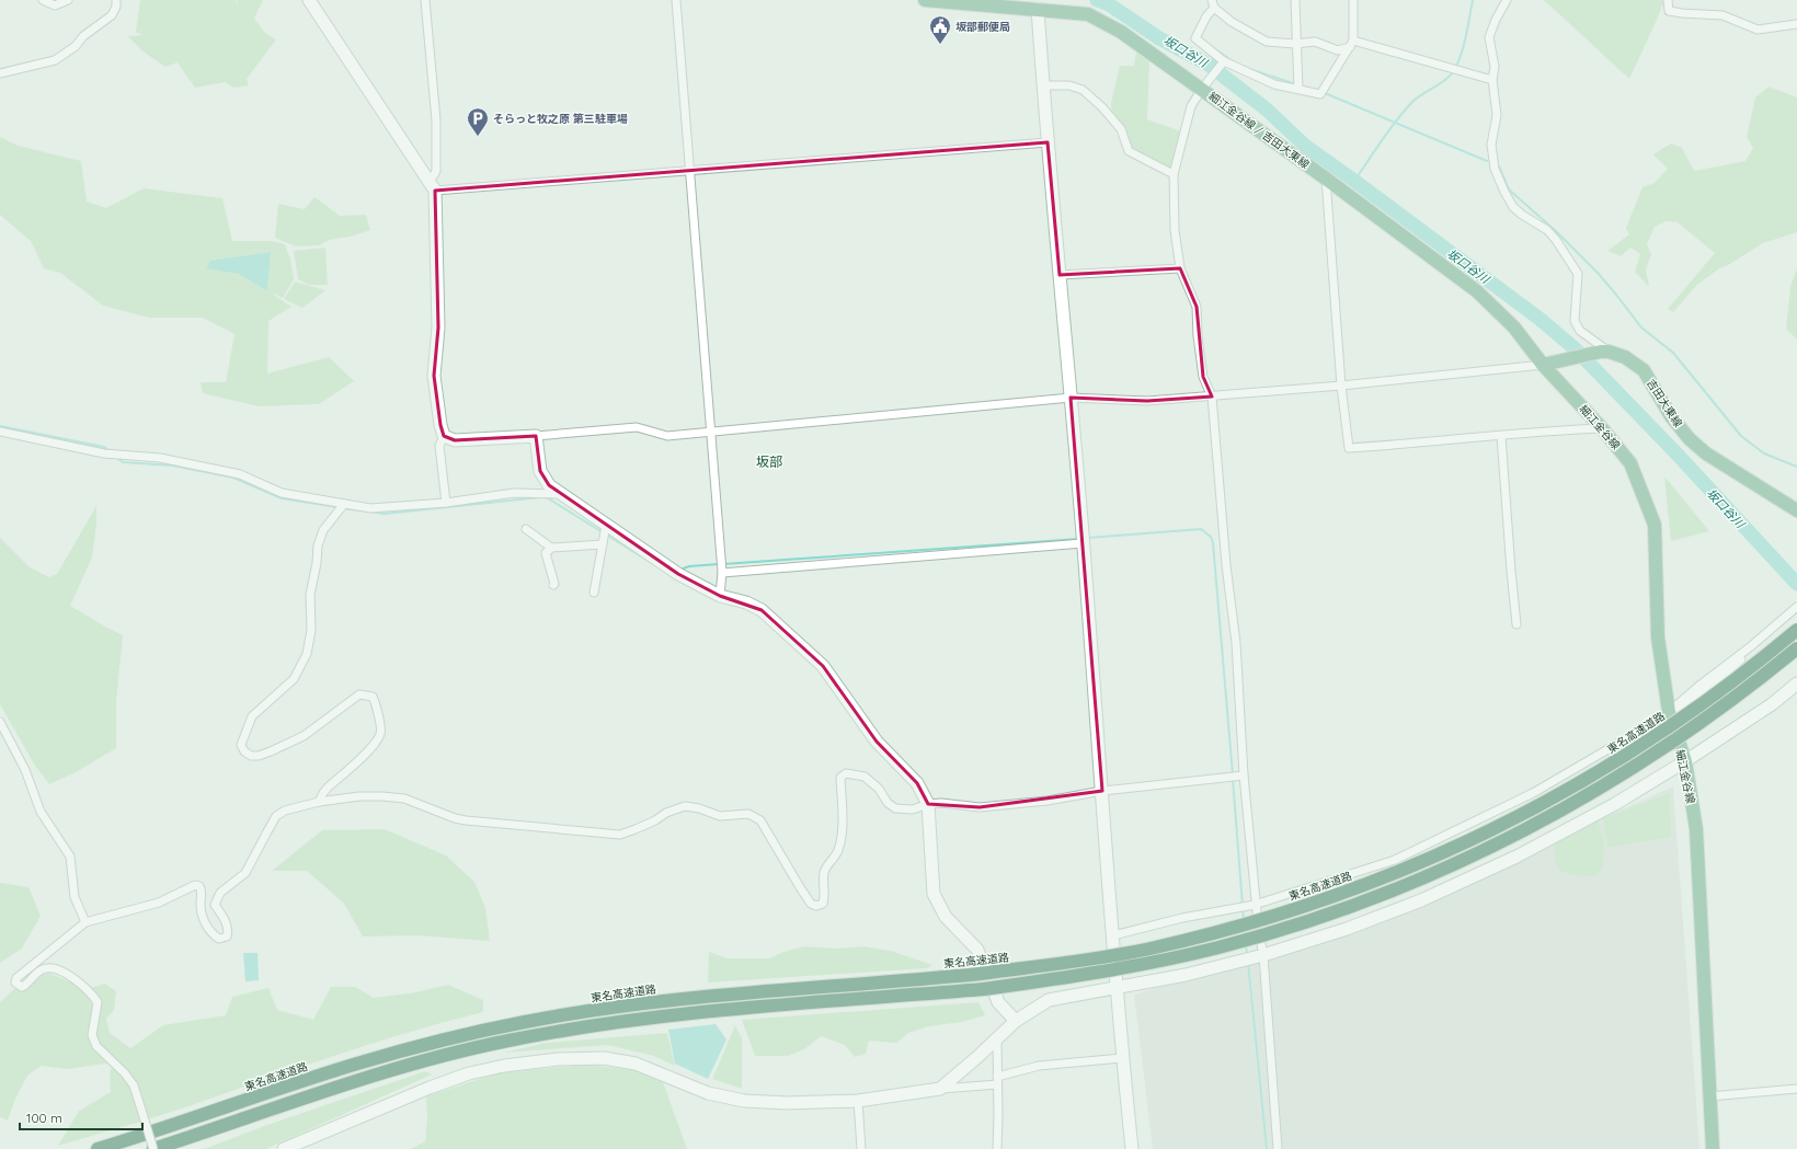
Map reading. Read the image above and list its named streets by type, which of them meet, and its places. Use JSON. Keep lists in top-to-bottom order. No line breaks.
{"streets":{"highway":["東名高速道路"],"main road":["細江金谷線 / 吉田大東線","吉田大東線","細江金谷線"]},"crossings":[["細江金谷線 / 吉田大東線","細江金谷線"]],"districts":["坂部"],"water":["坂口谷川"],"places":{"public building":["坂部郵便局"],"parking":["そらっと牧之原 第三駐車場"]},"scale_bar":"100 m"}
